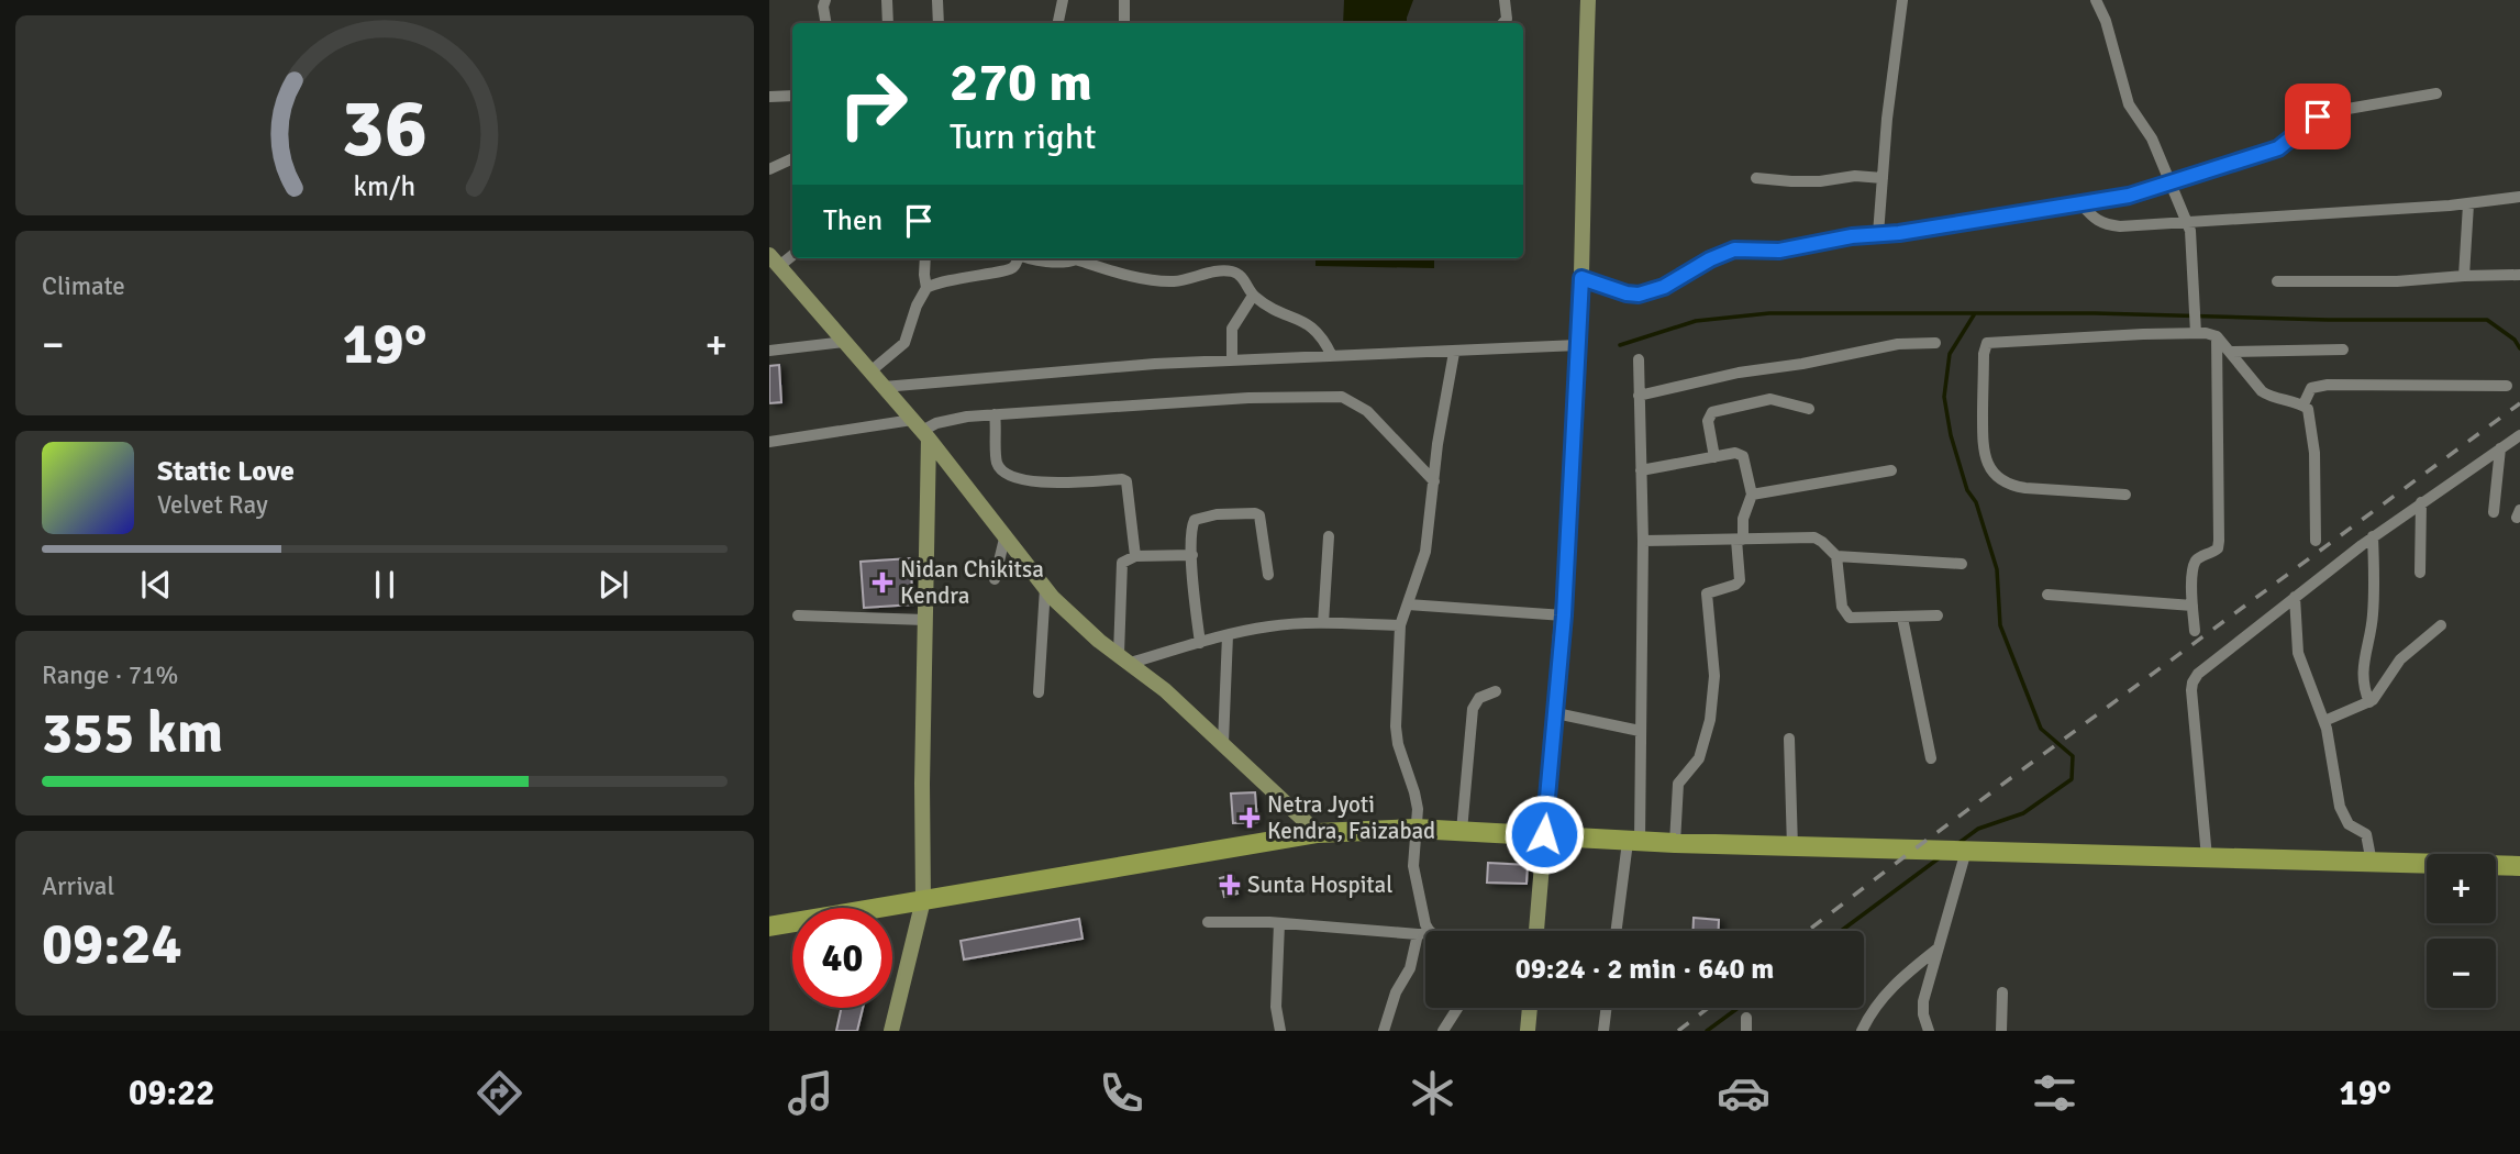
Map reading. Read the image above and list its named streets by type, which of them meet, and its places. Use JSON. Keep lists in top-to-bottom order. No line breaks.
{"places":{"health":["Nidan Chikitsa Kendra","Netra Jyoti Kendra, Faizabad","Sunta Hospital"]},"page":{"turn":["270 m","Turn right"],"then":"Then","tile":["Climate",["Range · 71%","355 km"],["Arrival","09:24"]],"heat":["−","19°","+"],"song":["Static Love","Velvet Ray"],"map_buttons":["+","−"],"limit":"40","trip":"09:24 · 2 min · 640 m","tabs":["09:22","19°"],"gauge":["36","km/h"]}}
